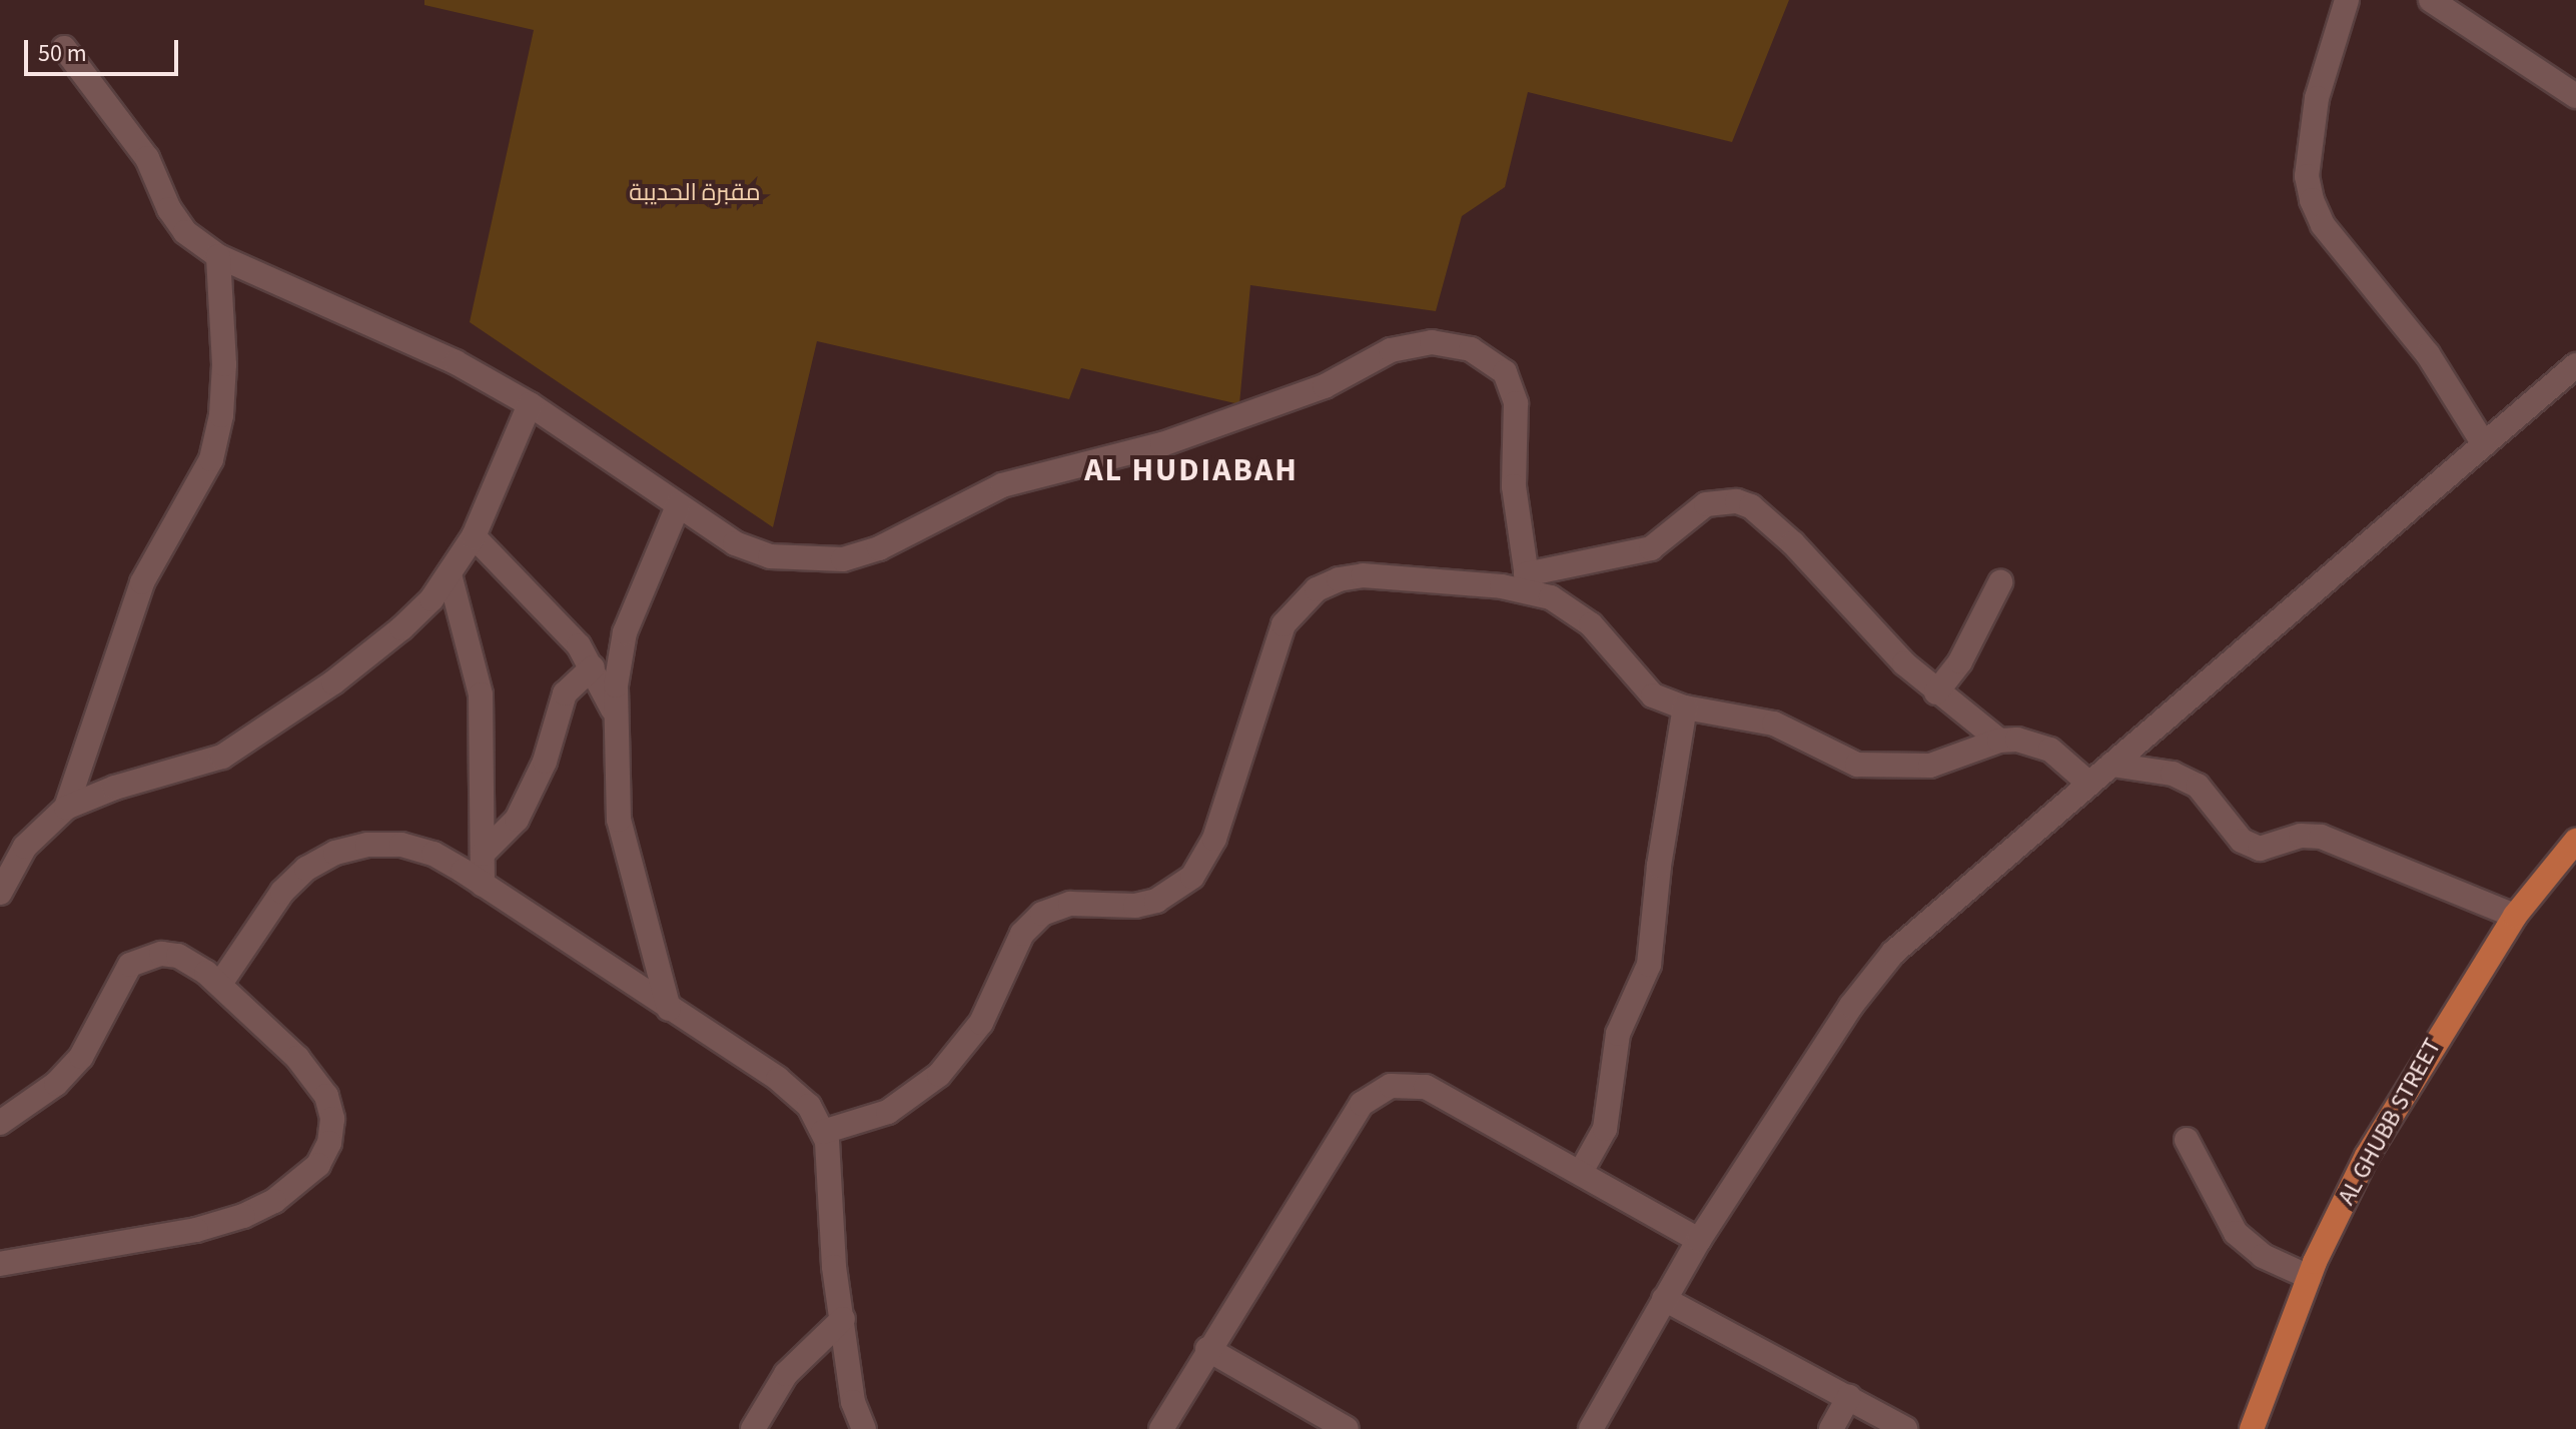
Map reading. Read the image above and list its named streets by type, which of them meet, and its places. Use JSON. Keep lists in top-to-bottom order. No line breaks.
{"streets":{"main road":["AL GHUBB STREET"]},"districts":["AL HUDIABAH"],"parks":["مقبرة الحديبة"],"scale_bar":"50 m"}
